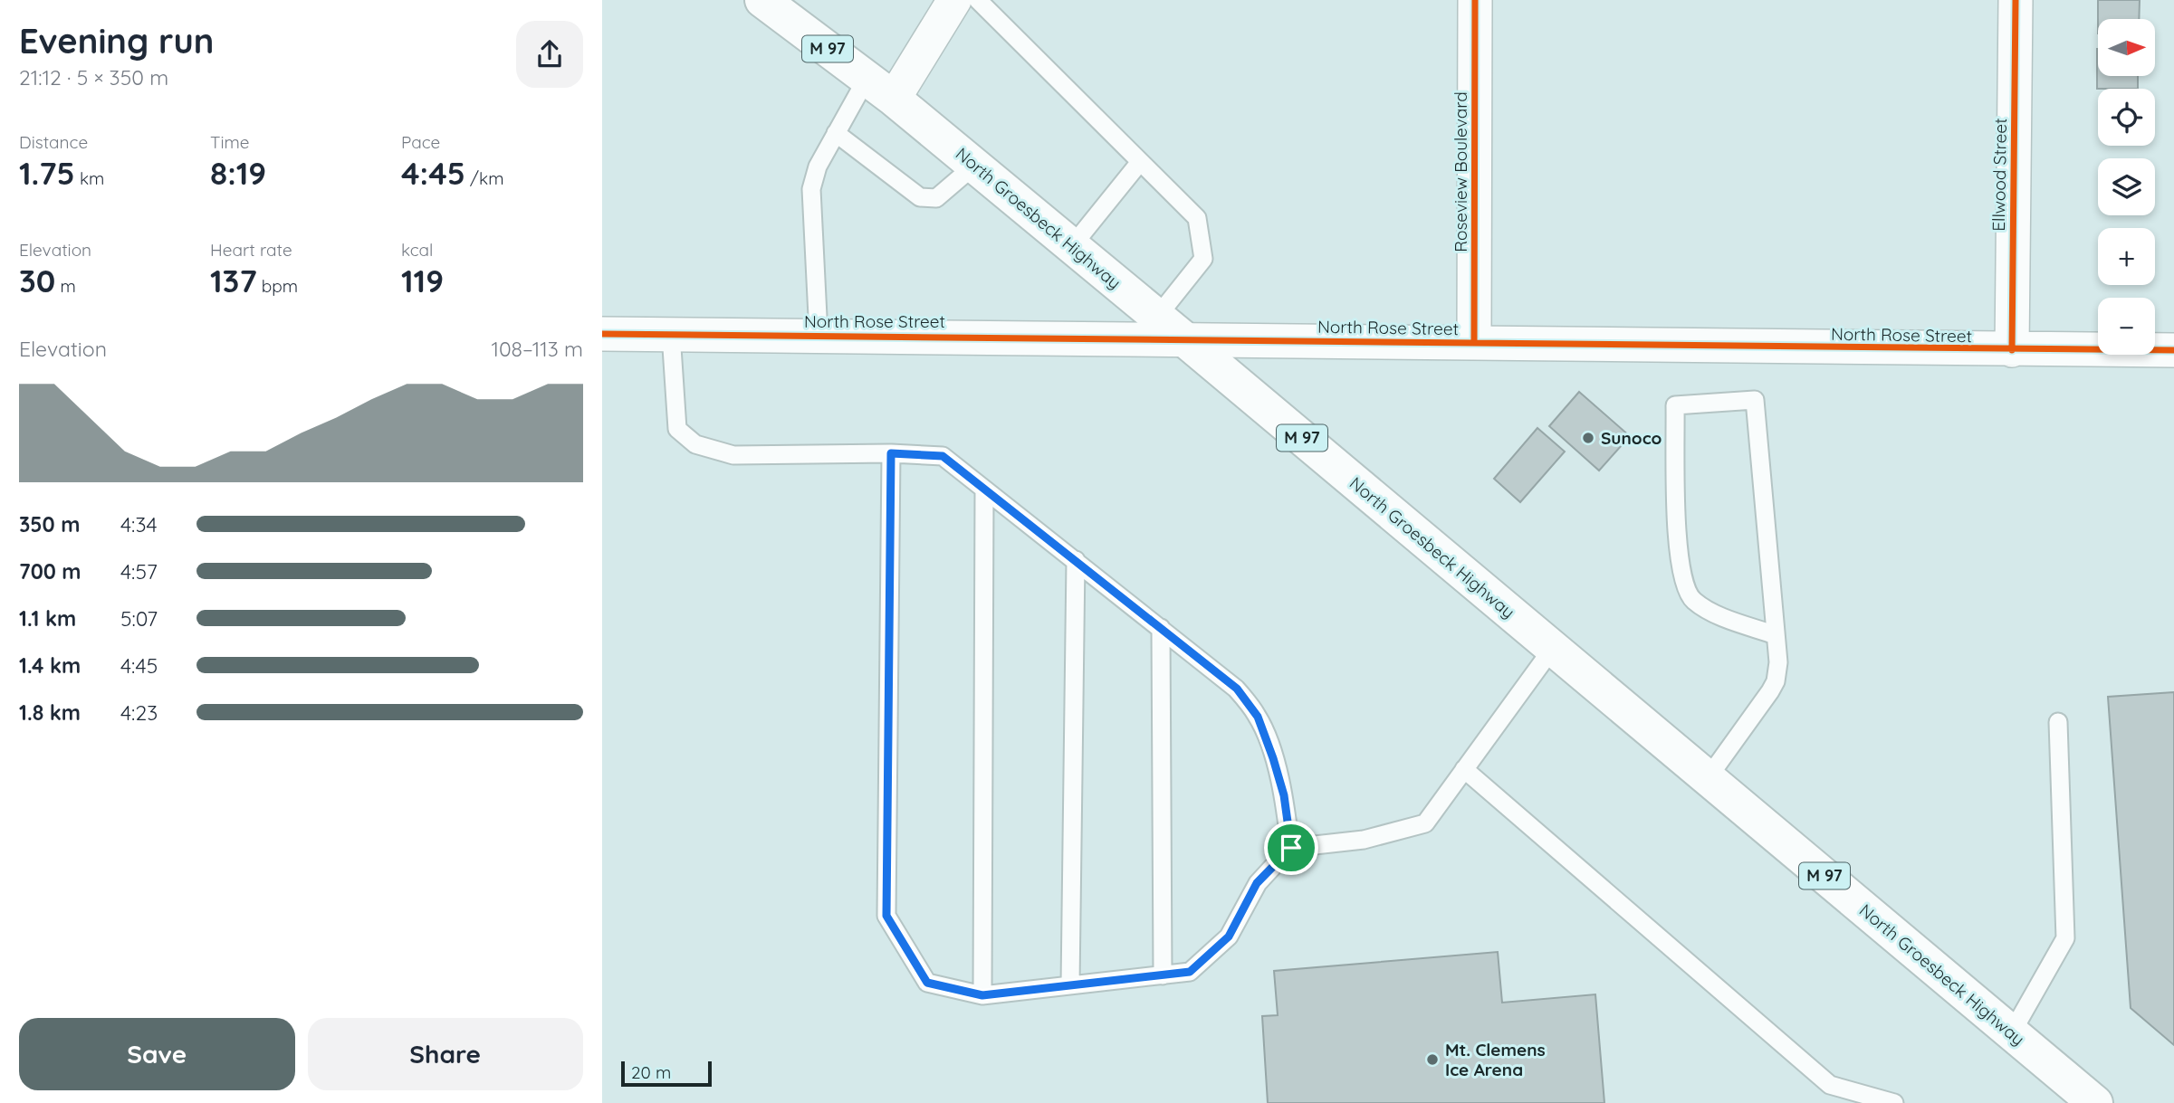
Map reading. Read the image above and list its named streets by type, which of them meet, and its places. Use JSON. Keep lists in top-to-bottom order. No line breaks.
{"streets":{"main road":["M 97","North Groesbeck Highway"],"street":["Roseview Boulevard","Ellwood Street","North Rose Street"]},"crossings":[["Roseview Boulevard","North Rose Street"],["Ellwood Street","North Rose Street"],["North Groesbeck Highway","North Rose Street"]],"places":["Sunoco","Mt. Clemens Ice Arena"],"scale_bar":"20 m","north":"right","page":{"heading":["Evening run","21:12 · 5 × 350 m"],"map_buttons":["+","−"],"stats":[["Distance","1.75 km"],["Time","8:19"],["Pace","4:45 /km"],["Elevation","30 m"],["Heart rate","137 bpm"],["kcal","119"]],"chart":["Elevation","108–113 m"],"list":[{"name":"350 m","note":"4:34"},{"name":"700 m","note":"4:57"},{"name":"1.1 km","note":"5:07"},{"name":"1.4 km","note":"4:45"},{"name":"1.8 km","note":"4:23"}],"buttons":["Save","Share"],"scale":"20 m"}}
